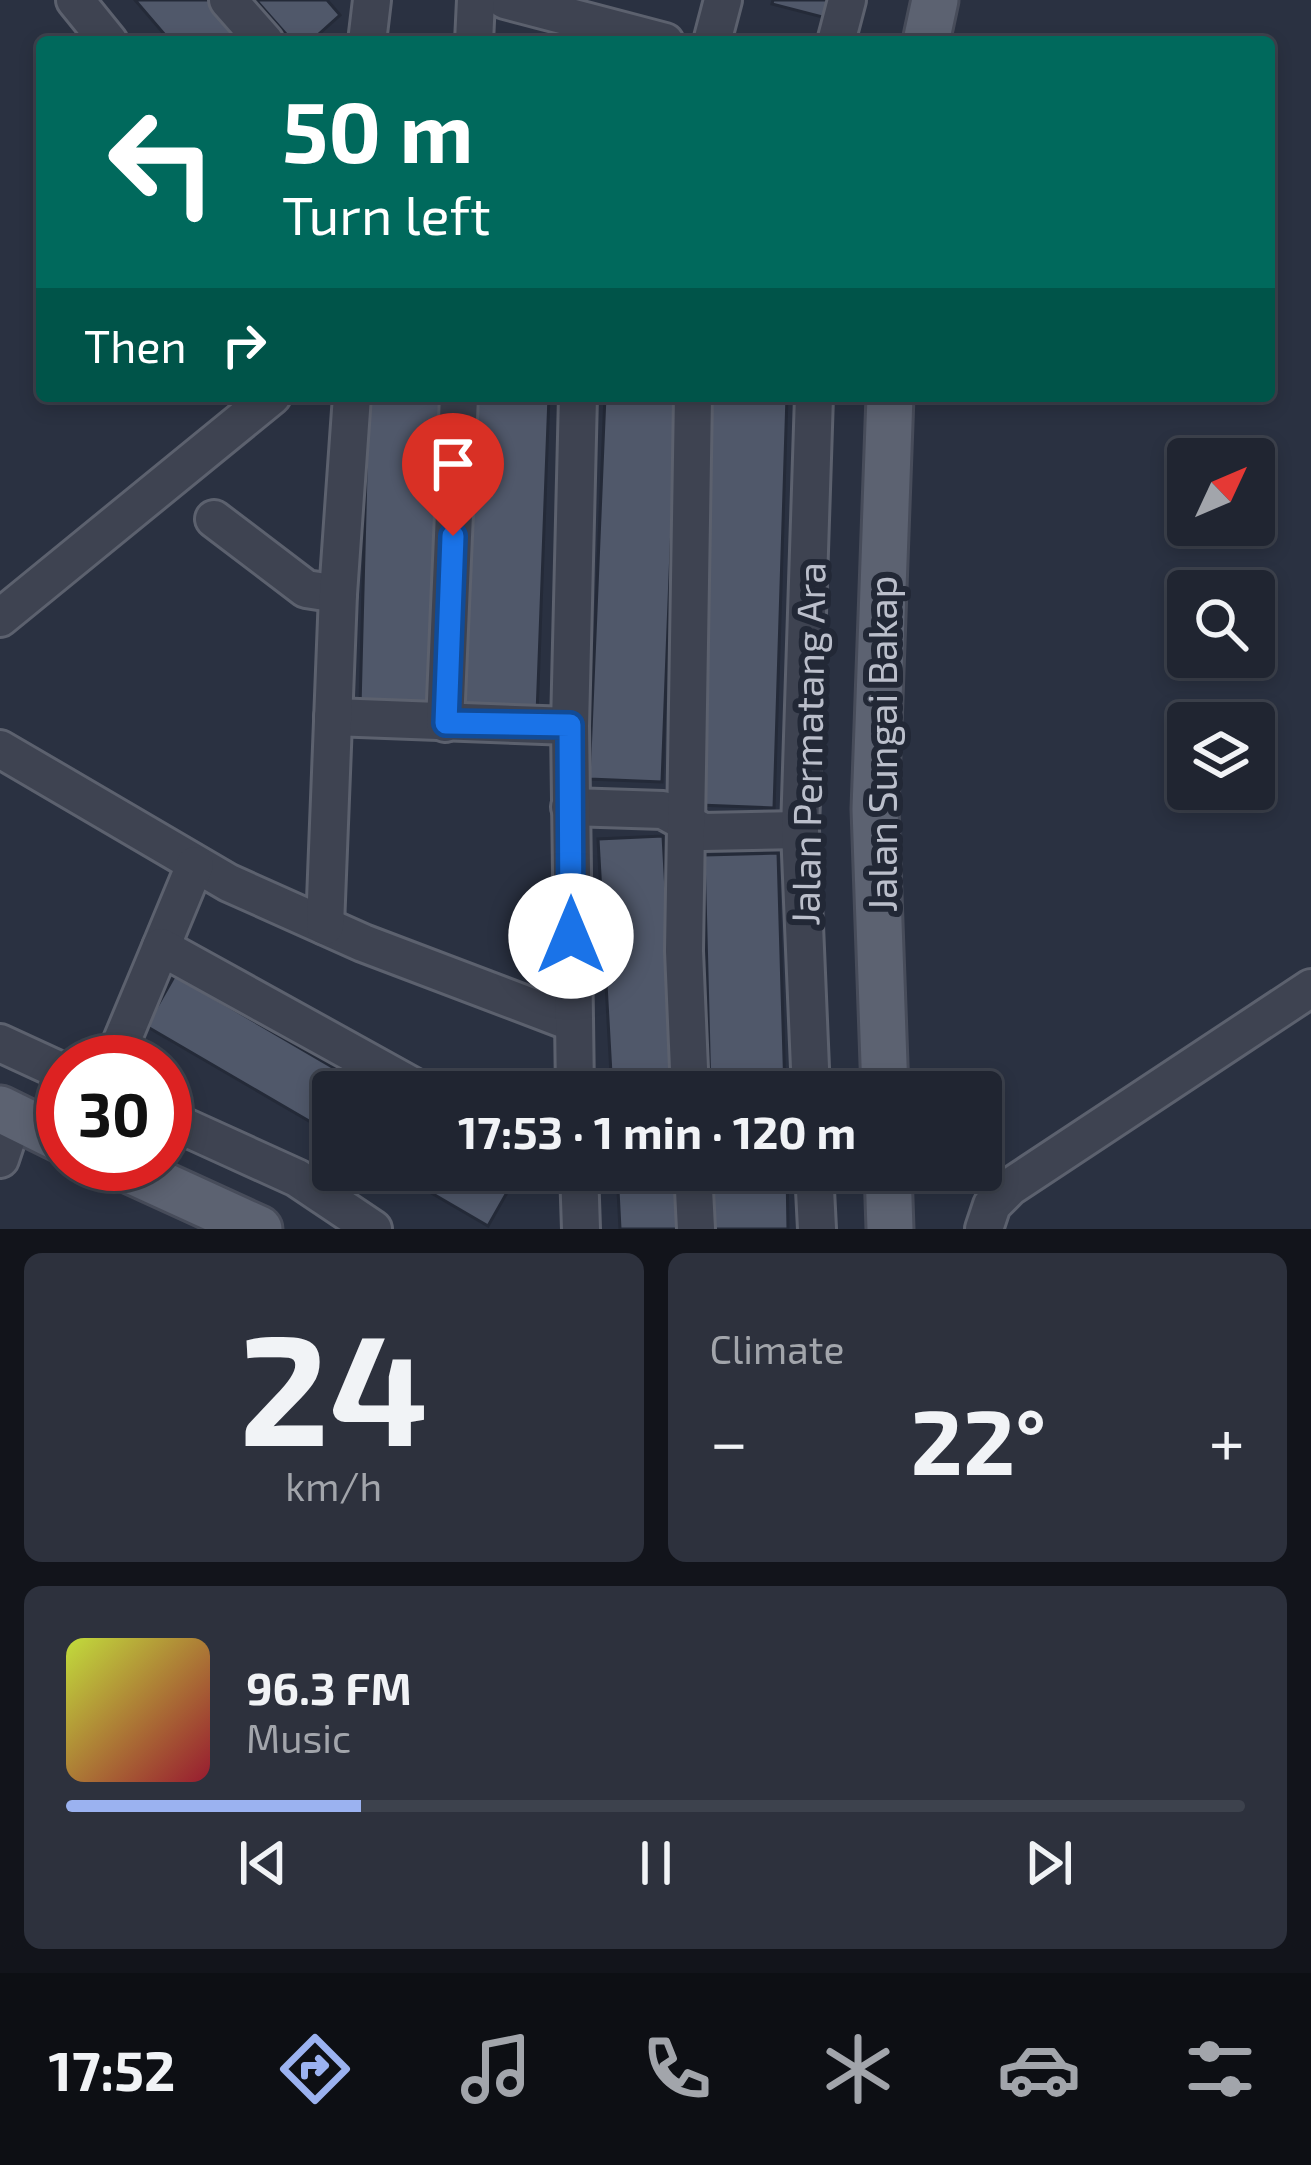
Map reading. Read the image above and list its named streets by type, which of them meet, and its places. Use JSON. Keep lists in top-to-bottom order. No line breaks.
{"streets":{"main road":["Jalan Sungai Bakap"],"street":["Jalan Permatang Ara"]},"north":"top right","page":{"turn":["50 m","Turn left"],"then":"Then","limit":"30","trip":"17:53 · 1 min · 120 m","tile":[["24","km/h"],"Climate"],"heat":["−","22°","+"],"song":["96.3 FM","Music"],"tabs":"17:52"}}
